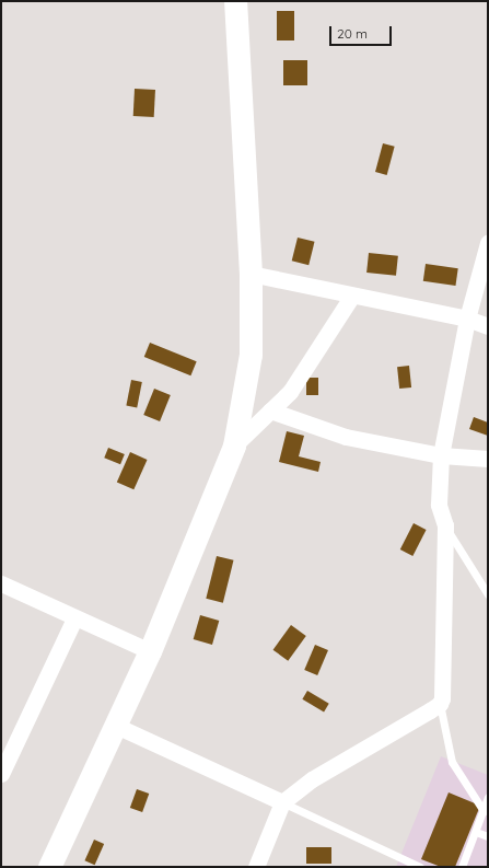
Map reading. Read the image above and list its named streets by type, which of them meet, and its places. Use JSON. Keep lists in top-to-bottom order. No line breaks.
{"scale_bar":"20 m"}
